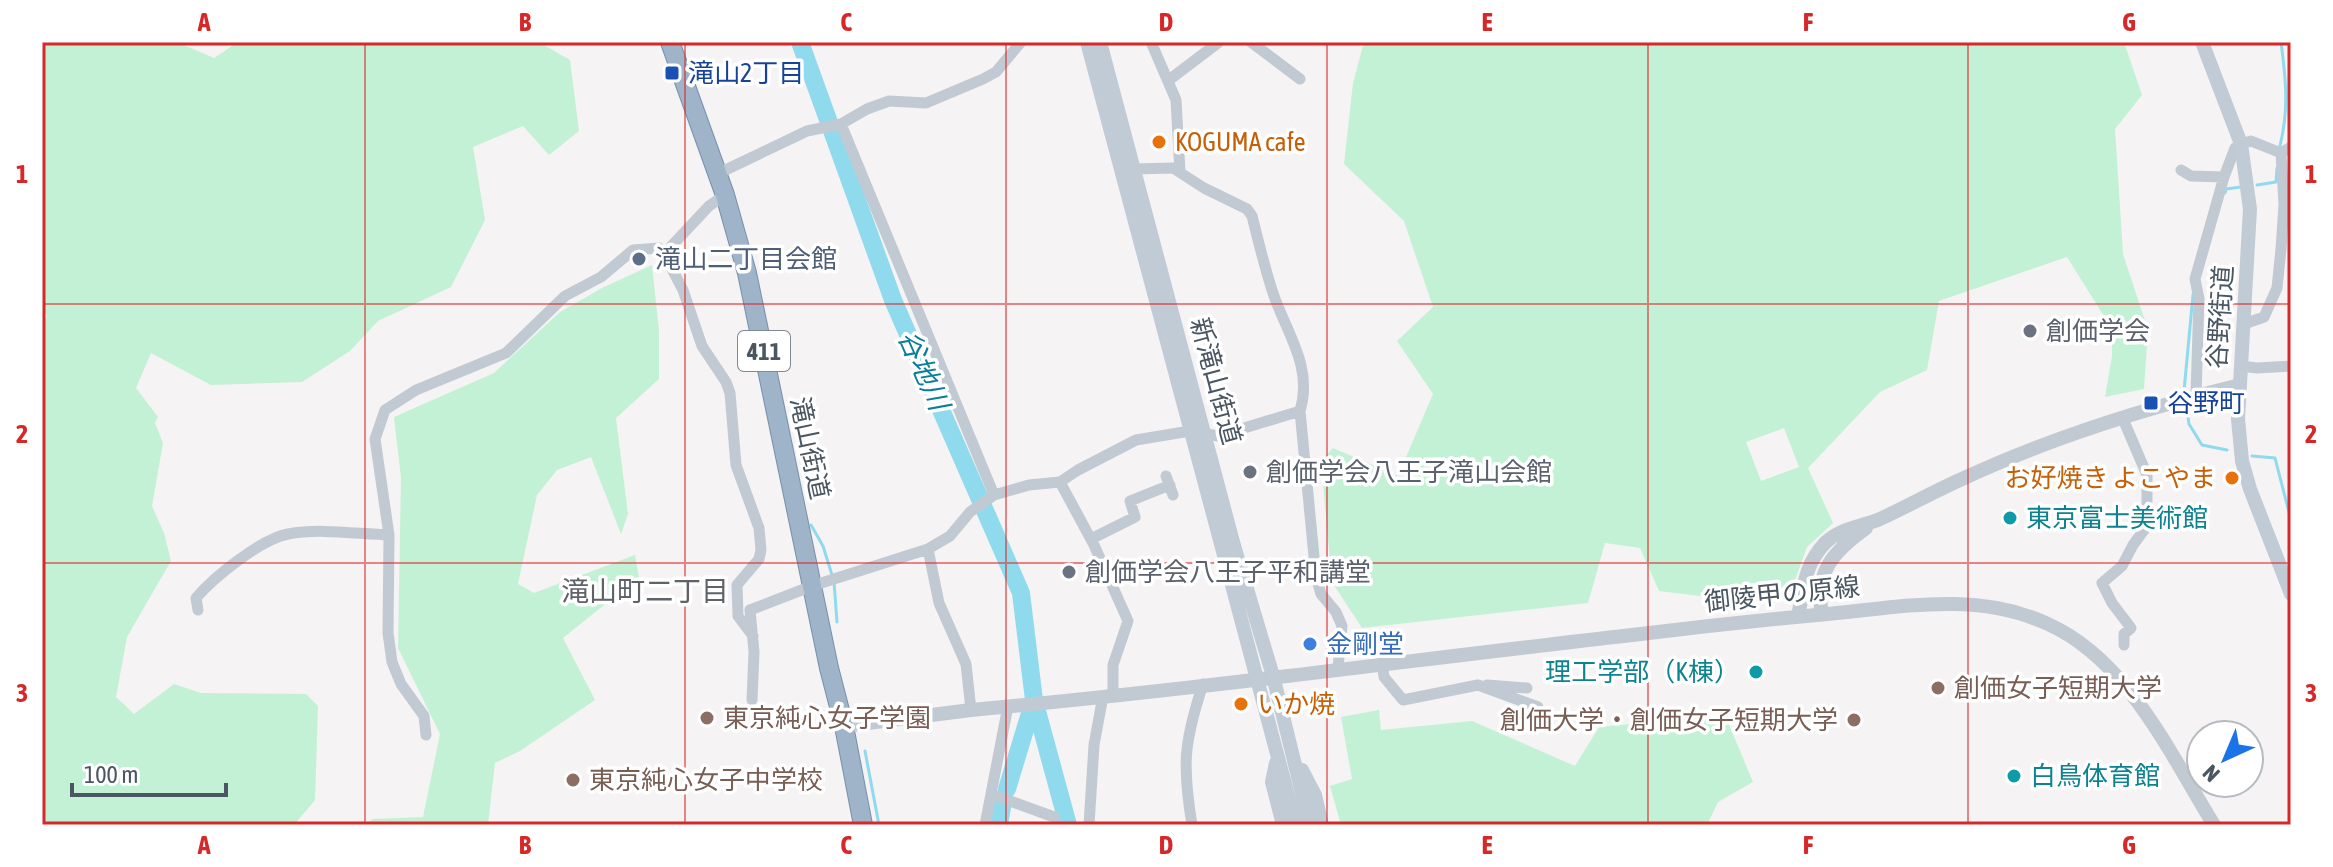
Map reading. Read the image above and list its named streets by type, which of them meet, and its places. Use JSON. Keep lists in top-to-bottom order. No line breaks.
{"streets":{"highway":["411","滝山街道"],"main road":["谷野街道","新滝山街道"],"street":["御陵甲の原線"]},"crossings":[["新滝山街道","御陵甲の原線"],["滝山街道","御陵甲の原線"]],"districts":["滝山町二丁目"],"water":["谷地川"],"places":{"transit":["滝山2丁目","谷野町"],"other":["KOGUMA cafe","滝山二丁目会館","創価学会","創価学会八王子滝山会館","お好焼き よこやま","東京富士美術館","創価学会八王子平和講堂","金剛堂","理工学部（K棟）","創価女子短期大学","いか焼","東京純心女子学園","創価大学・創価女子短期大学","白鳥体育館","東京純心女子中学校"]},"scale_bar":"100 m","north":"bottom left","grid":{"columns":["A","B","C","D","E","F","G"],"rows":["1","2","3"]}}
